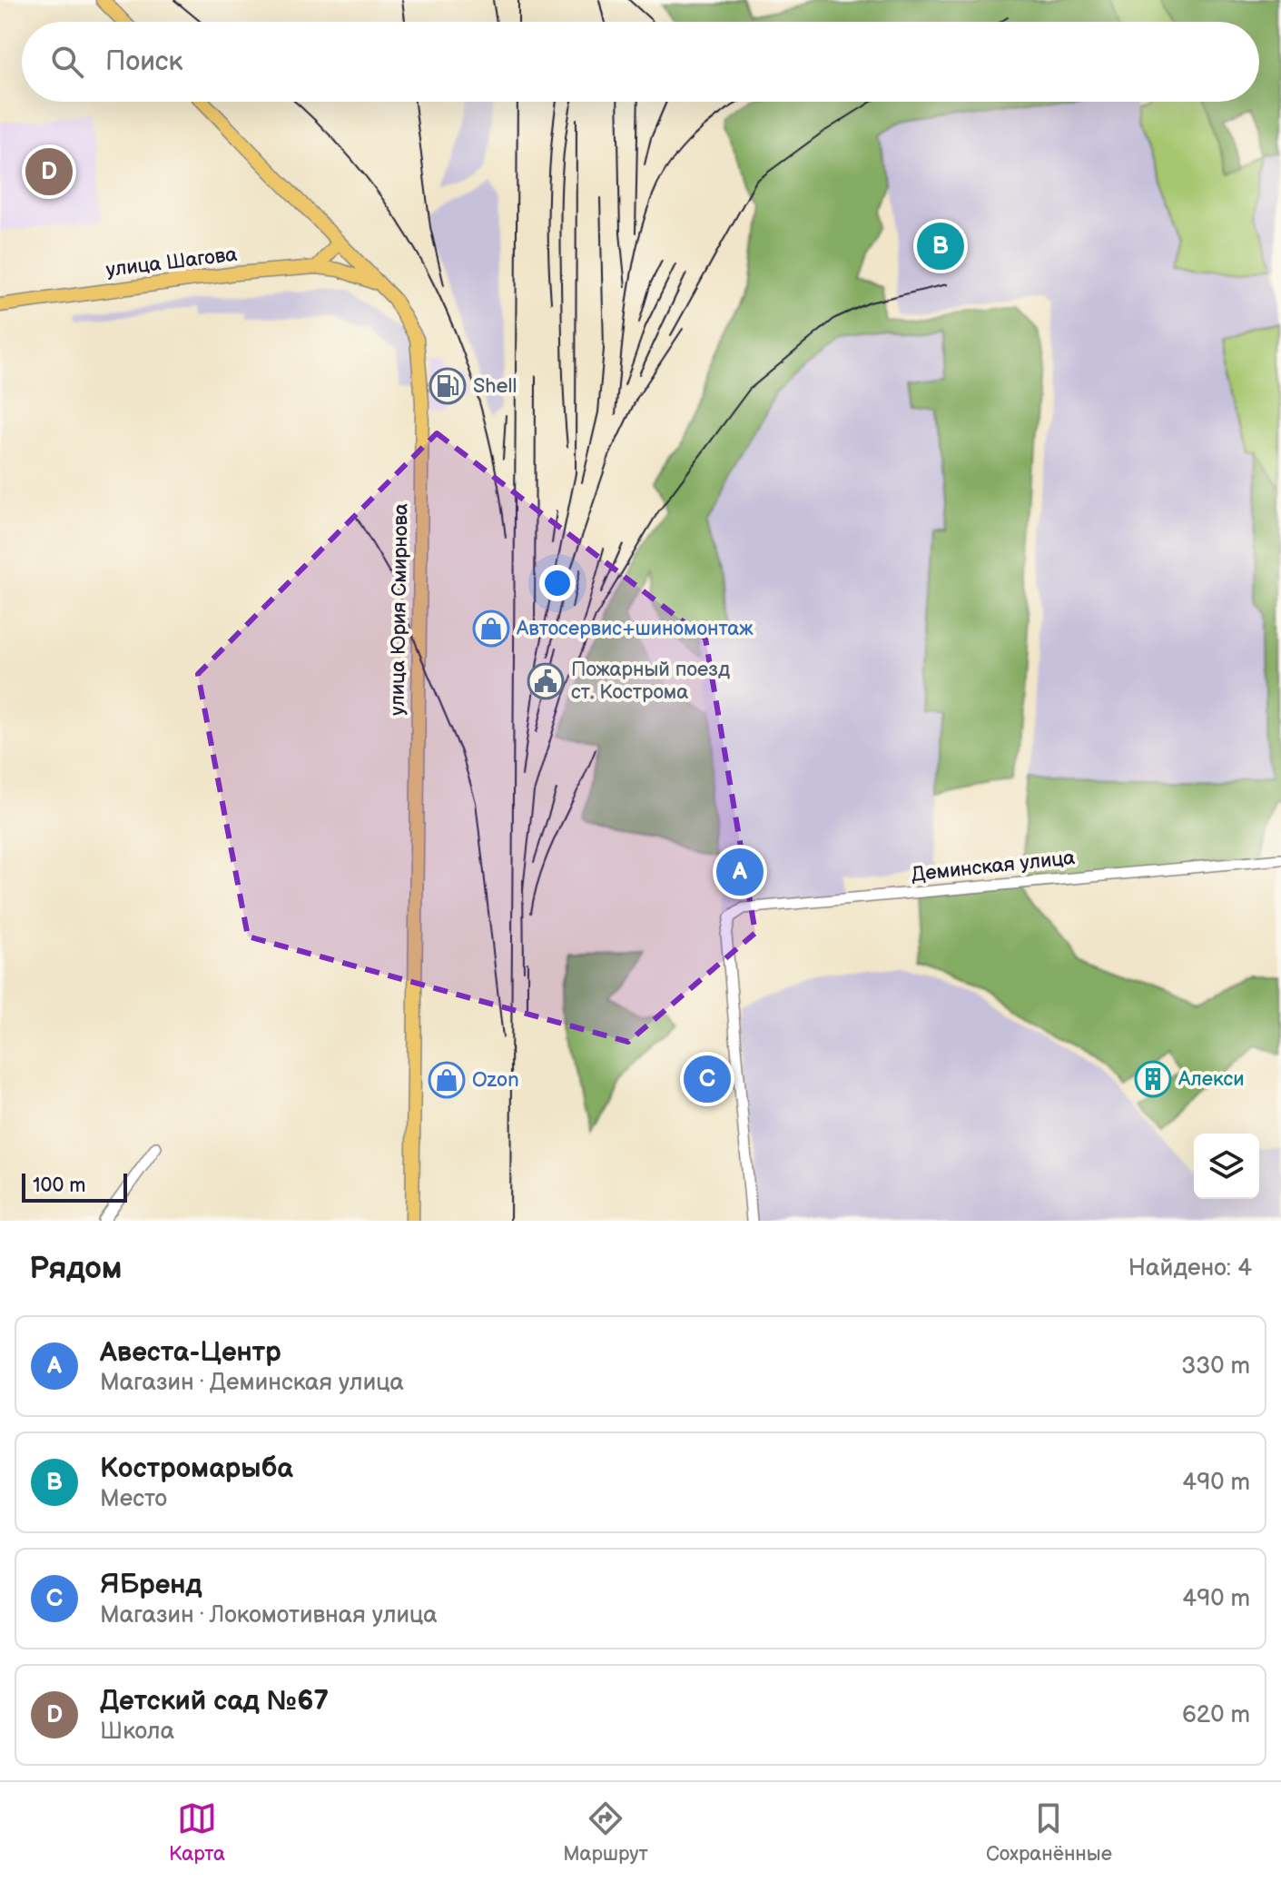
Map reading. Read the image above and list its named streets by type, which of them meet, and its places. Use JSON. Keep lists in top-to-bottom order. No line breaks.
{"streets":{"main road":["улица Шагова","улица Юрия Смирнова"],"street":["Деминская улица"]},"crossings":[["улица Шагова","улица Юрия Смирнова"]],"places":{"fuel station":["Shell"],"shop":["Автосервис+шиномонтаж","Ozon"],"public building":["Пожарный поезд ст. Кострома"],"building":["Алекси"]},"scale_bar":"100 m","page":{"search":"Поиск","pins":["D","B","A","C"],"scale":"100 m","heading":["Рядом","Найдено: 4"],"list":[{"mark":"A","name":"Авеста-Центр","note":"Магазин · Деминская улица","value":"330 m"},{"mark":"B","name":"Костромарыба","note":"Место","value":"490 m"},{"mark":"C","name":"ЯБренд","note":"Магазин · Локомотивная улица","value":"490 m"},{"mark":"D","name":"Детский сад №67","note":"Школа","value":"620 m"}],"nav":["Карта","Маршрут","Сохранённые"]}}
